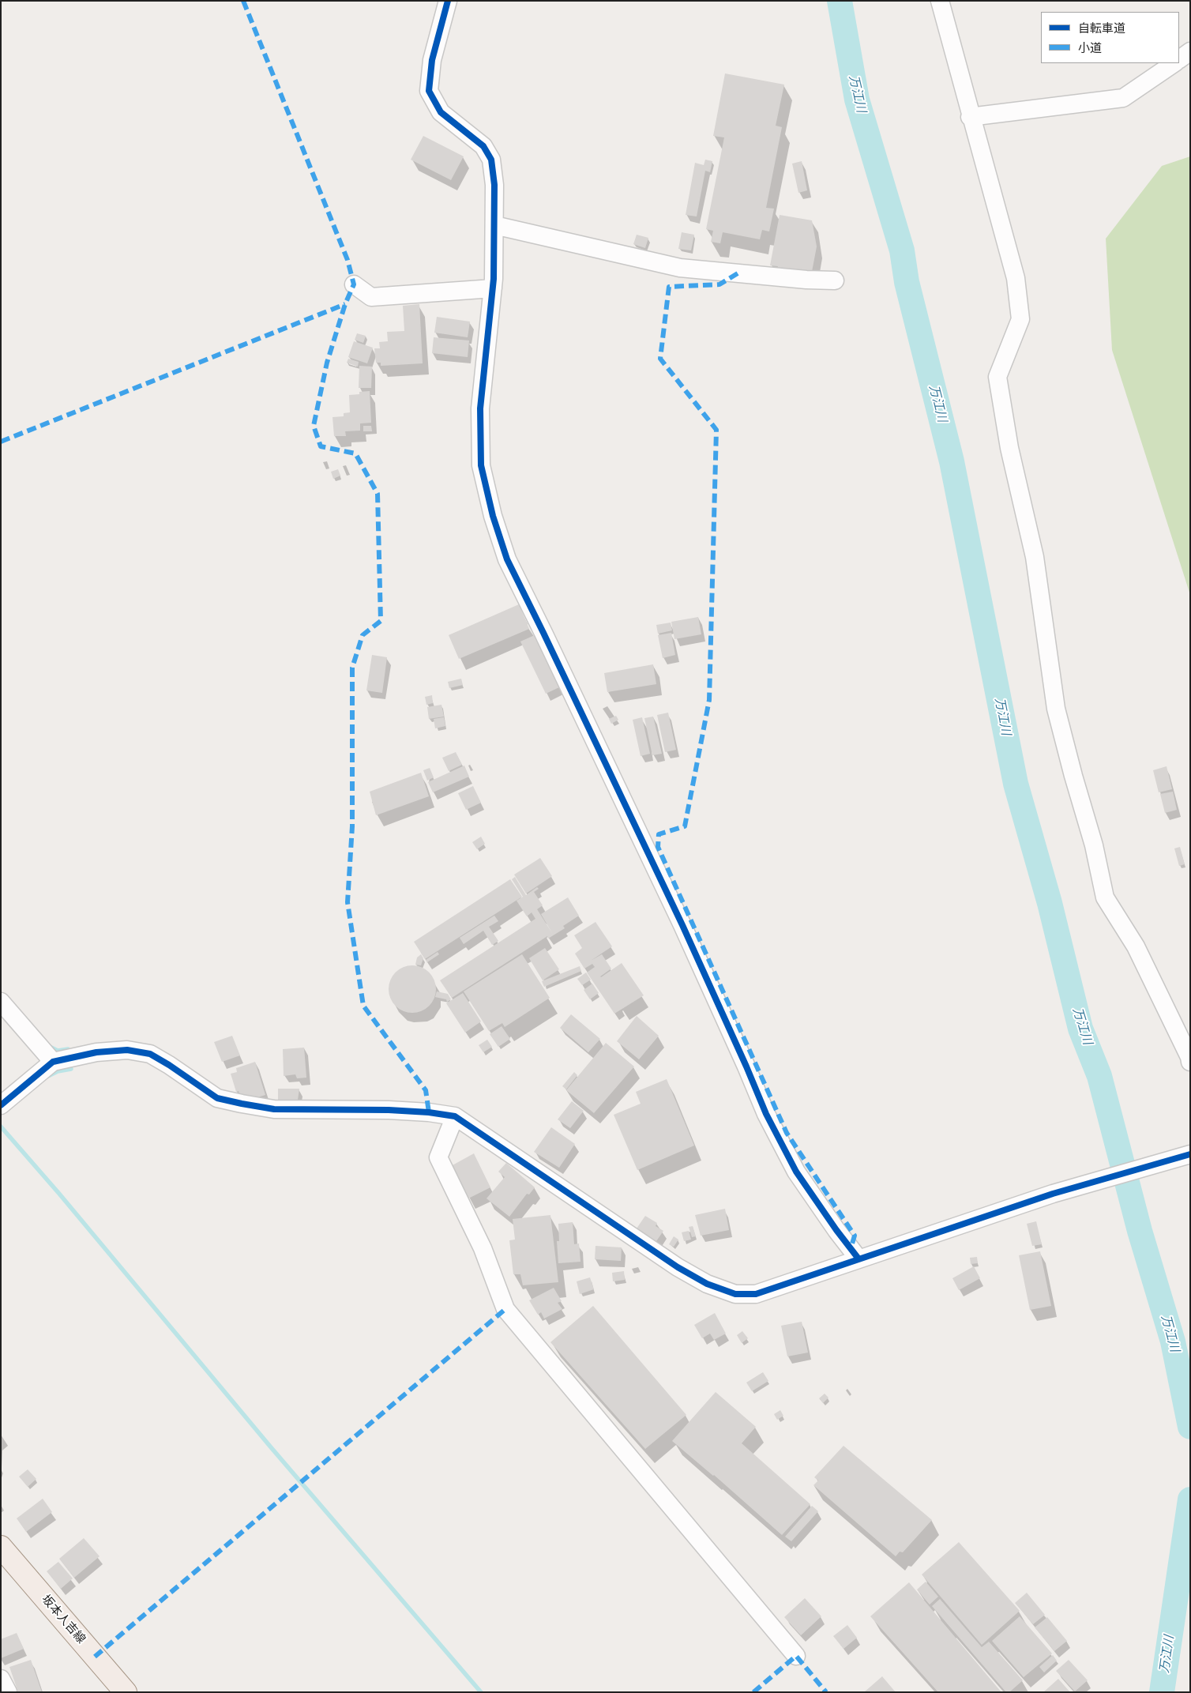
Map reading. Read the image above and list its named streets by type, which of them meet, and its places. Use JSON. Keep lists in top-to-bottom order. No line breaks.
{"streets":{"main road":["坂本人吉線"]},"water":["万江川"],"legend":["自転車道","小道"]}
